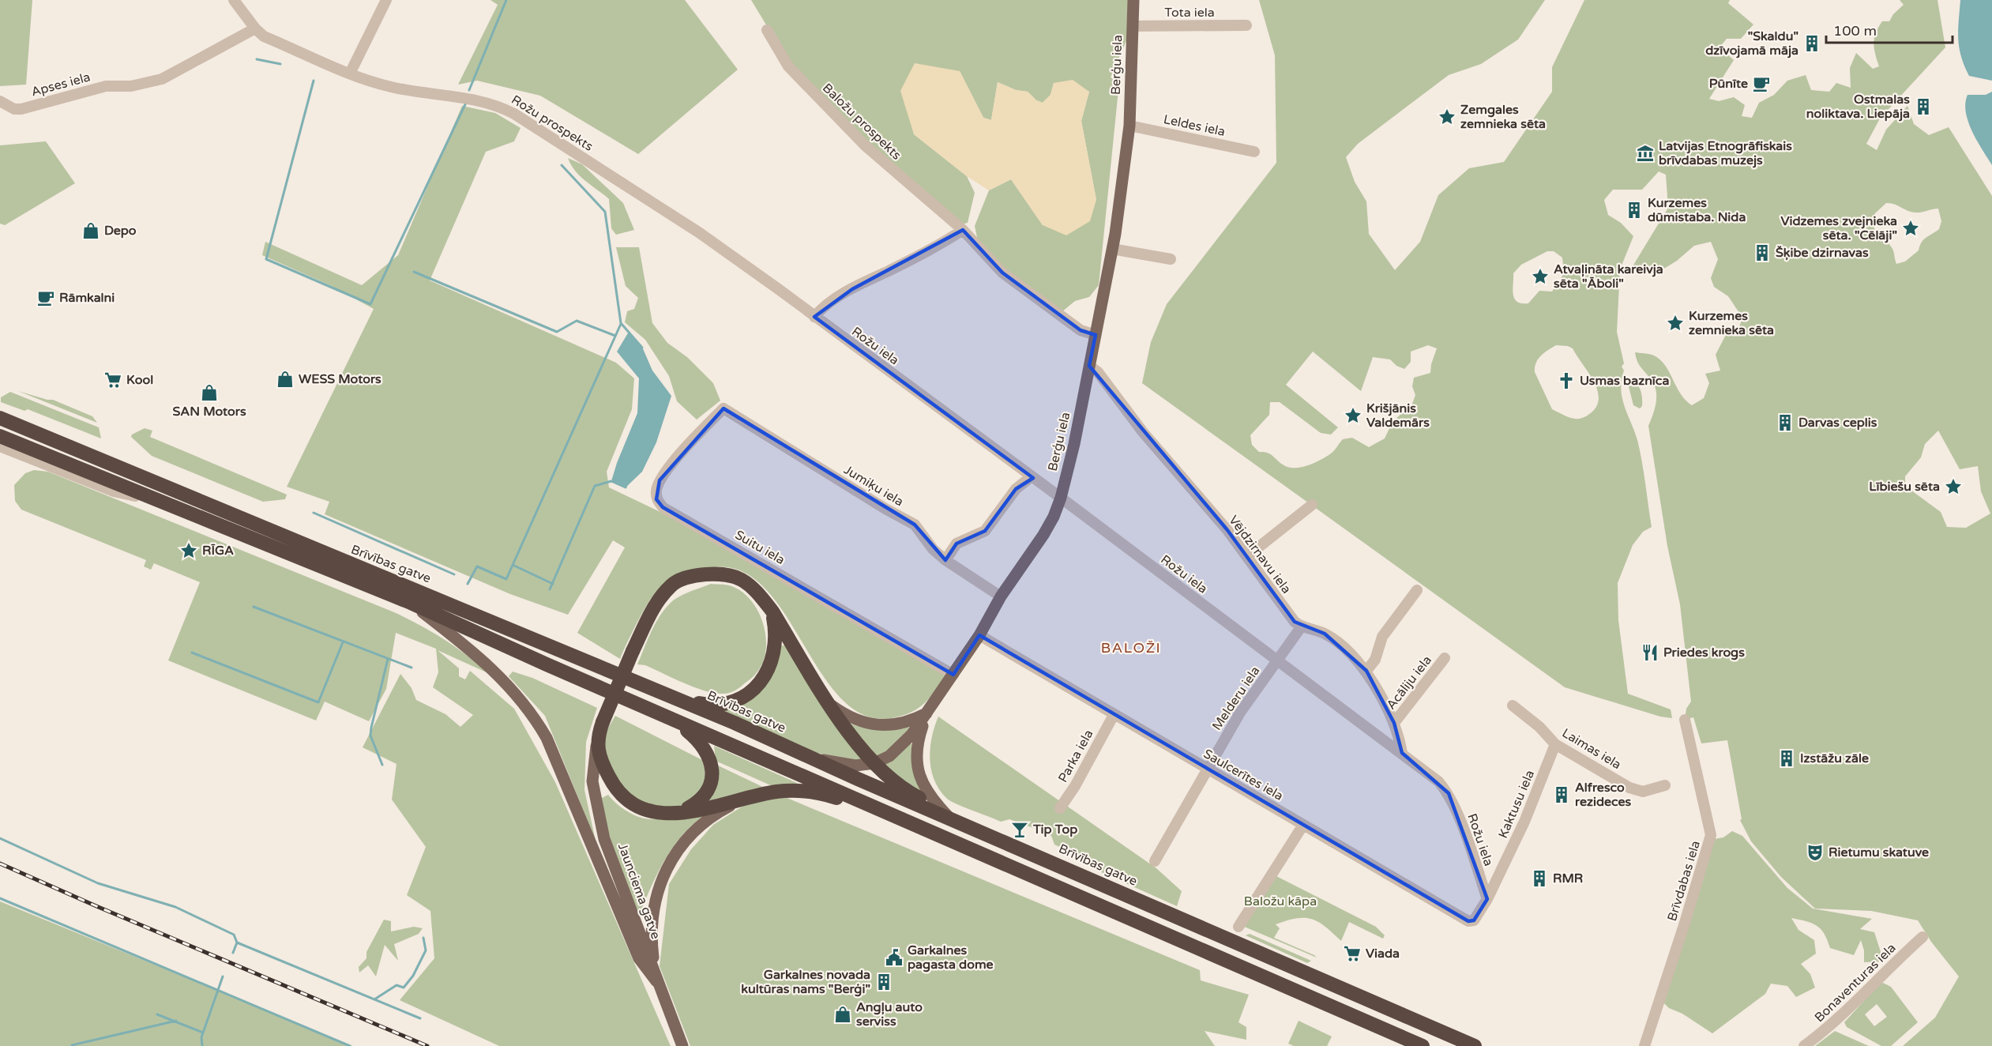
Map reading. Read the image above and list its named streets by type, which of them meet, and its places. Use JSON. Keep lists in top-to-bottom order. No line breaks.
{"streets":{"highway":["Brīvības gatve"],"main road":["Berģu iela","Jaunciema gatve"],"street":["Tota iela","Apses iela","Baložu prospekts","Rožu prospekts","Leldes iela","Rožu iela","Jumiķu iela","Suitu iela","Vējdzirnavu iela","Acāliju iela","Melderu iela","Laimas iela","Parka iela","Saulcerītes iela","Kaktusu iela","Brīvdabas iela","Bonaventuras iela"]},"crossings":[["Tota iela","Berģu iela"],["Berģu iela","Leldes iela"],["Berģu iela","Rožu iela"],["Berģu iela","Jumiķu iela"],["Berģu iela","Suitu iela"],["Berģu iela","Vējdzirnavu iela"],["Berģu iela","Brīvības gatve"],["Berģu iela","Saulcerītes iela"],["Apses iela","Rožu prospekts"],["Rožu prospekts","Rožu iela"],["Rožu iela","Melderu iela"],["Rožu iela","Saulcerītes iela"],["Rožu iela","Kaktusu iela"],["Jumiķu iela","Suitu iela"],["Vējdzirnavu iela","Melderu iela"],["Melderu iela","Saulcerītes iela"],["Laimas iela","Kaktusu iela"],["Parka iela","Saulcerītes iela"],["Saulcerītes iela","Kaktusu iela"]],"districts":["BALOŽI"],"parks":["Baložu kāpa"],"places":{"building":["\"Skaldu\" dzīvojamā māja","Ostmalas noliktava. Liepāja","Kurzemes dūmistaba. Nida","Šķibe dzirnavas","Darvas ceplis","Izstāžu zāle","Alfresco rezideces","RMR","Garkalnes novada kultūras nams \"Berģi\""],"cafe":["Pūnīte","Rāmkalni"],"place":["Zemgales zemnieka sēta","Vidzemes zvejnieka sēta. \"Cēlāji\"","Atvaļināta kareivja sēta \"Āboli\"","Kurzemes zemnieka sēta","Krišjānis Valdemārs","Lībiešu sēta","RĪGA"],"museum":["Latvijas Etnogrāfiskais brīvdabas muzejs"],"shop":["Depo","WESS Motors","SAN Motors","Angļu auto serviss"],"supermarket":["Kool","Viada"],"church":["Usmas baznīca"],"restaurant":["Priedes krogs"],"bar":["Tip Top"],"theatre":["Rietumu skatuve"],"public building":["Garkalnes pagasta dome"]},"scale_bar":"100 m"}
